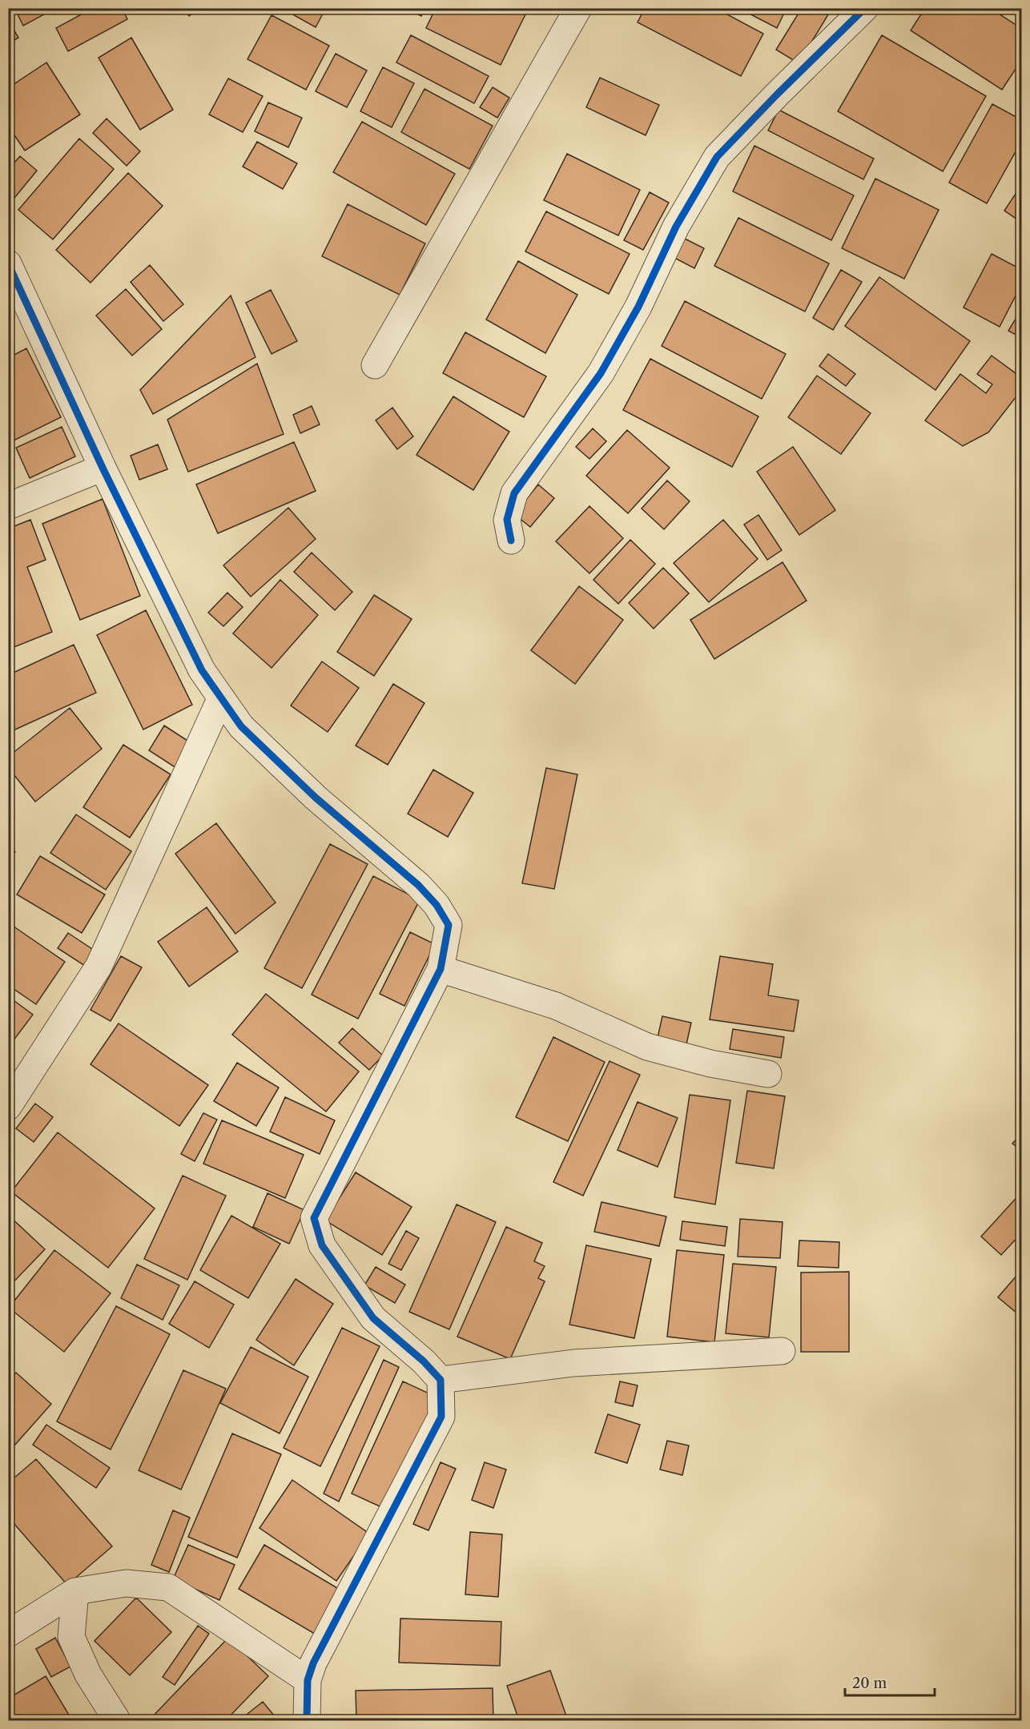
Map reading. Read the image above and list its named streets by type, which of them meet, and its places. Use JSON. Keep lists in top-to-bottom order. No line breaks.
{"scale_bar":"20 m"}
